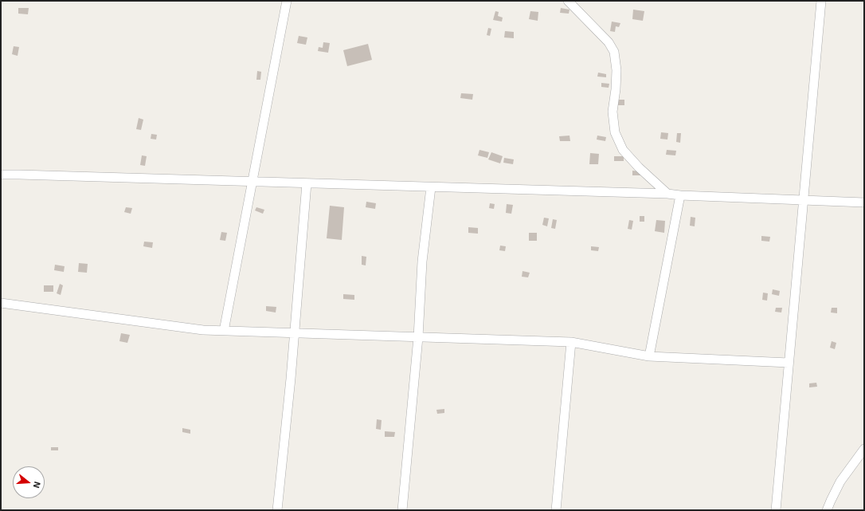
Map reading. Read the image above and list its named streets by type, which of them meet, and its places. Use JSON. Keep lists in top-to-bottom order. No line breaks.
{"north":"right"}
